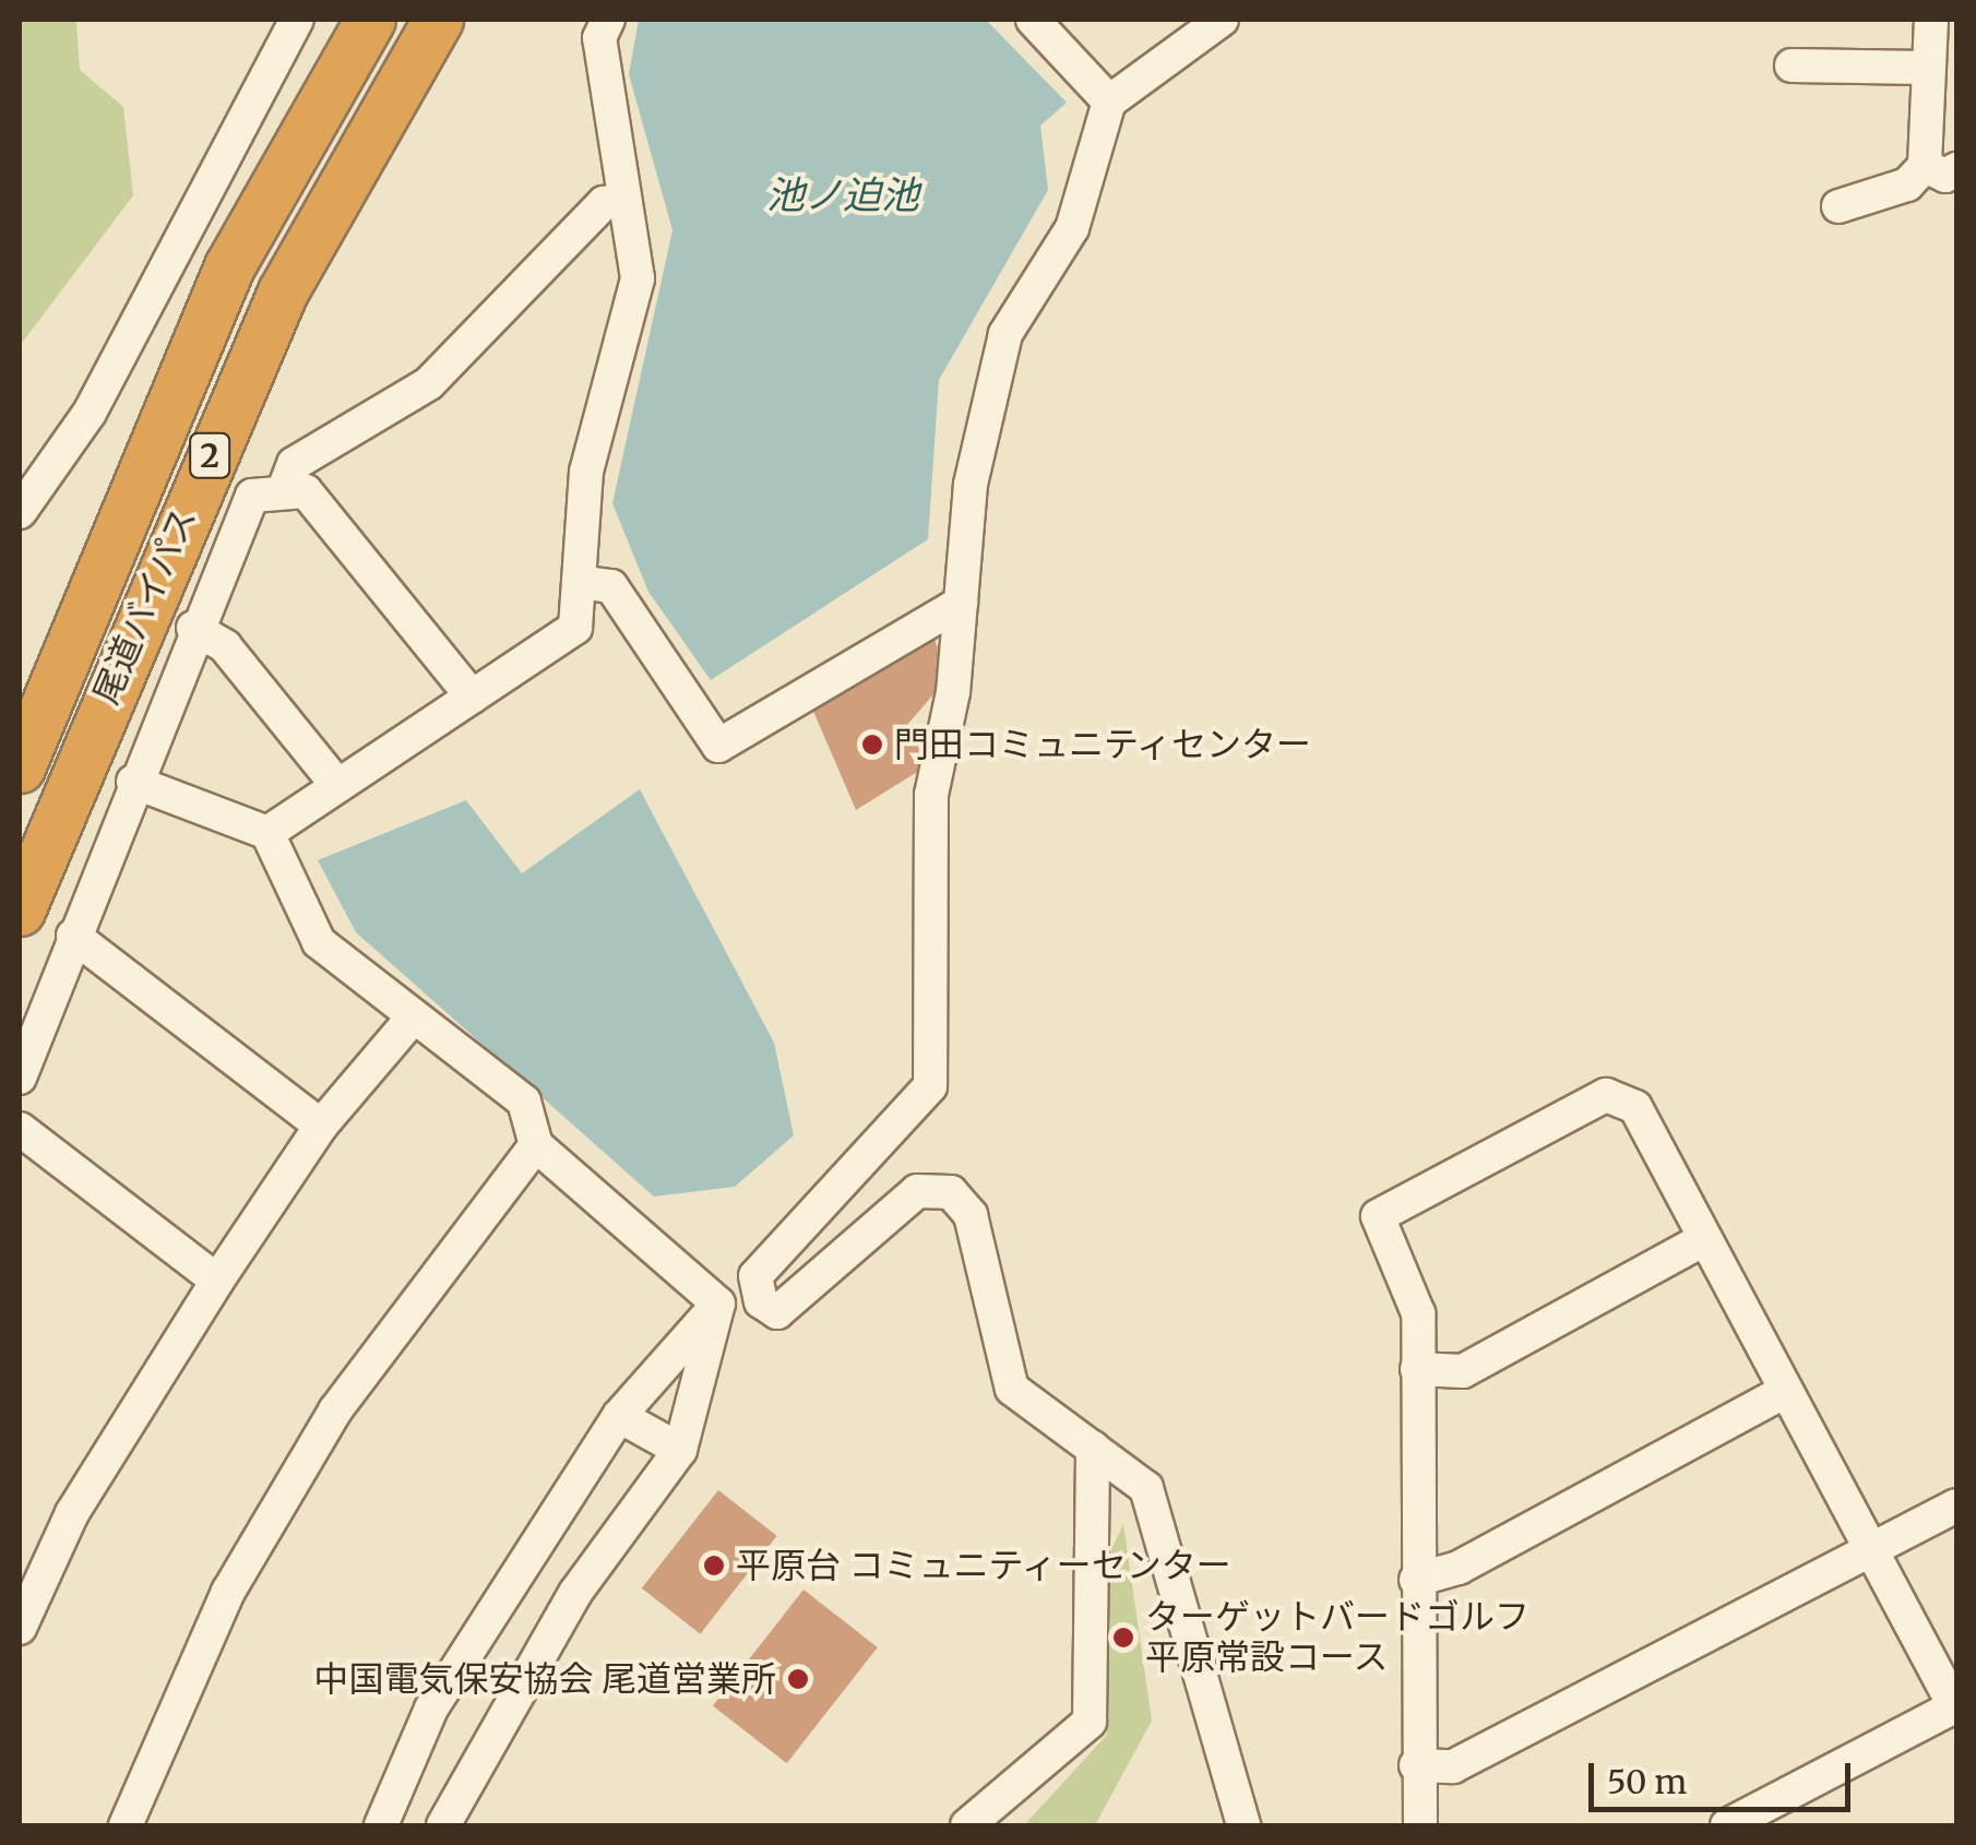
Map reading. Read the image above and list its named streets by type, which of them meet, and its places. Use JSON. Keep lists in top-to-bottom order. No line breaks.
{"streets":{"highway":["2","尾道バイパス"]},"water":["池ノ迫池"],"places":["門田コミュニティセンター","平原台 コミュニティーセンター","ターゲットバードゴルフ 平原常設コース","中国電気保安協会 尾道営業所"],"scale_bar":"50 m"}
